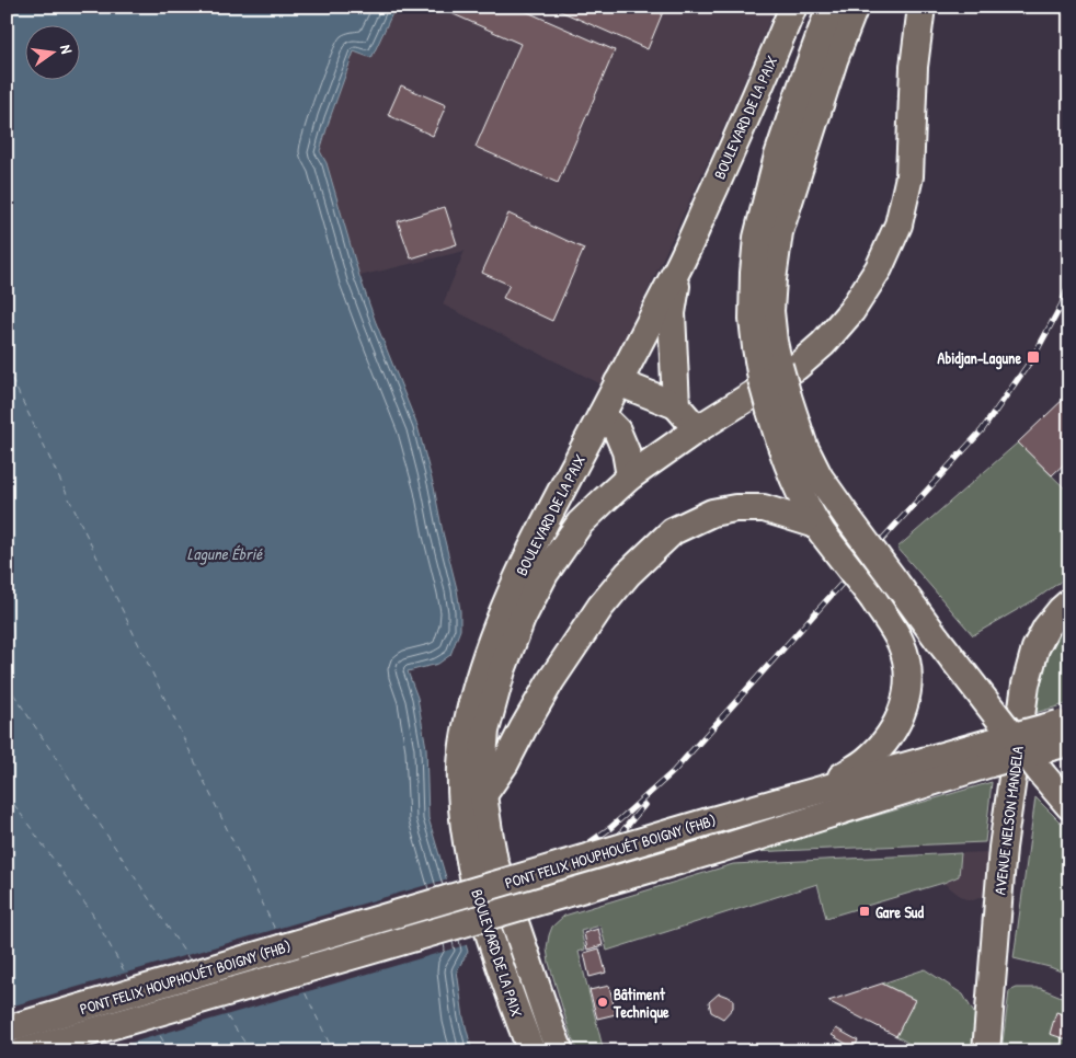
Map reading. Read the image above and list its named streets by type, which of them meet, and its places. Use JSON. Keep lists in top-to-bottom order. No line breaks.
{"streets":{"main road":["BOULEVARD DE LA PAIX","AVENUE NELSON MANDELA","PONT FELIX HOUPHOUÉT BOIGNY (FHB)"]},"water":["Lagune Ébrié"],"places":{"transit":["Abidjan-Lagune","Gare Sud"],"other":["Bâtiment Technique"]},"north":"right"}
